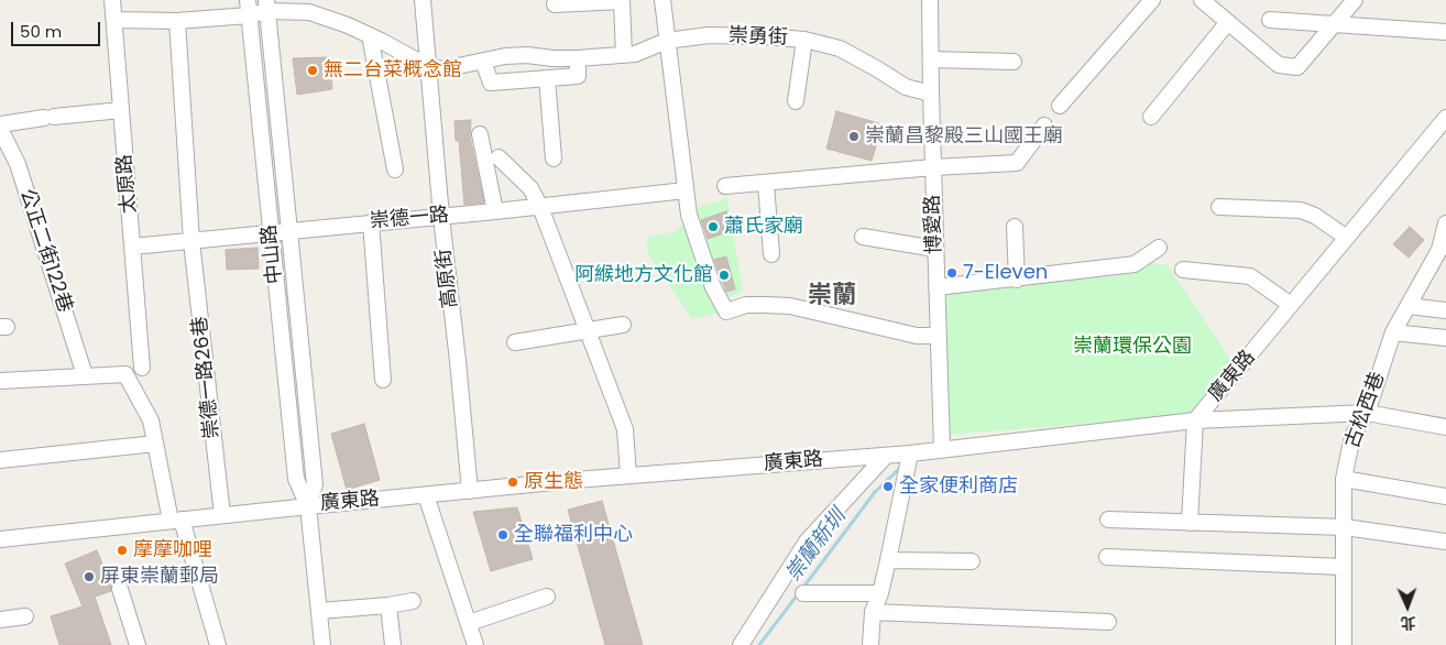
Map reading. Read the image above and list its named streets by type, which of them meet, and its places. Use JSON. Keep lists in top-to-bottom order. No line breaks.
{"streets":{"street":["崇勇街","太原路","崇德一路","博愛路","公正二街122巷","中山路","高原街","廣東路","崇德一路26巷","古松西巷"]},"crossings":[["崇勇街","博愛路"],["崇勇街","高原街"],["太原路","崇德一路"],["崇德一路","中山路"],["崇德一路","高原街"],["崇德一路","崇德一路26巷"],["博愛路","廣東路"],["中山路","廣東路"],["高原街","廣東路"],["廣東路","崇德一路26巷"]],"districts":["崇蘭"],"water":["崇蘭新圳"],"parks":["崇蘭環保公園"],"places":["無二台菜概念館","崇蘭昌黎殿三山國王廟","蕭氏家廟","7-Eleven","阿緱地方文化館","原生態","全家便利商店","全聯福利中心","摩摩咖哩","屏東崇蘭郵局"],"scale_bar":"50 m","north":"bottom"}
